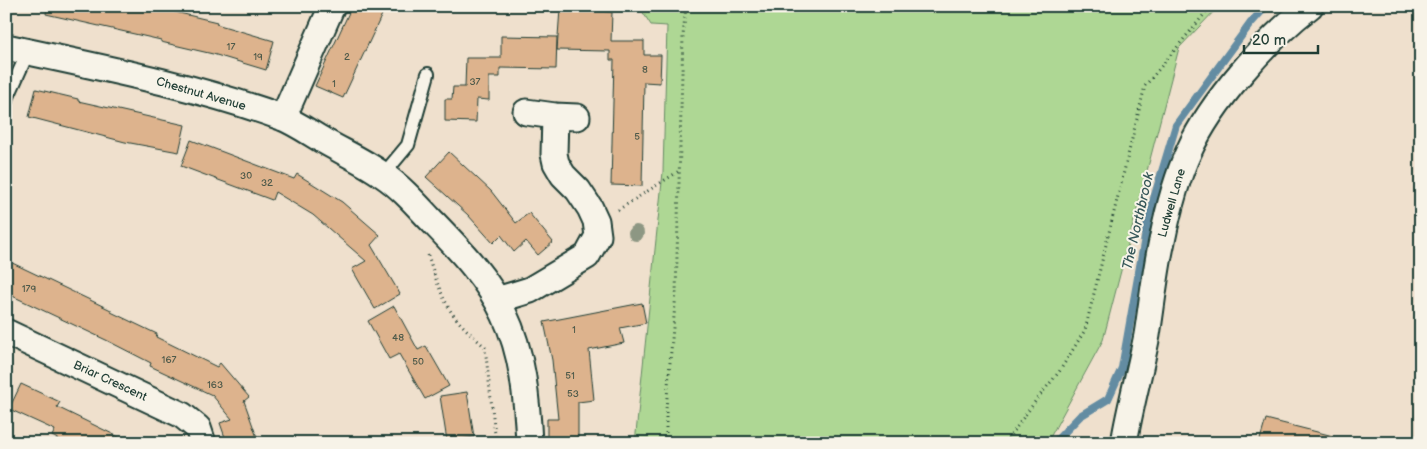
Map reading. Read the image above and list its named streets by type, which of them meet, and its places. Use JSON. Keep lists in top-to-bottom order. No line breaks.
{"streets":{"street":["Chestnut Avenue","Ludwell Lane","Briar Crescent"]},"water":["The Northbrook"],"house_numbers":["17","19","2","8","37","1","5","30","32","179","1","48","167","50","51","163","53"],"scale_bar":"20 m"}
